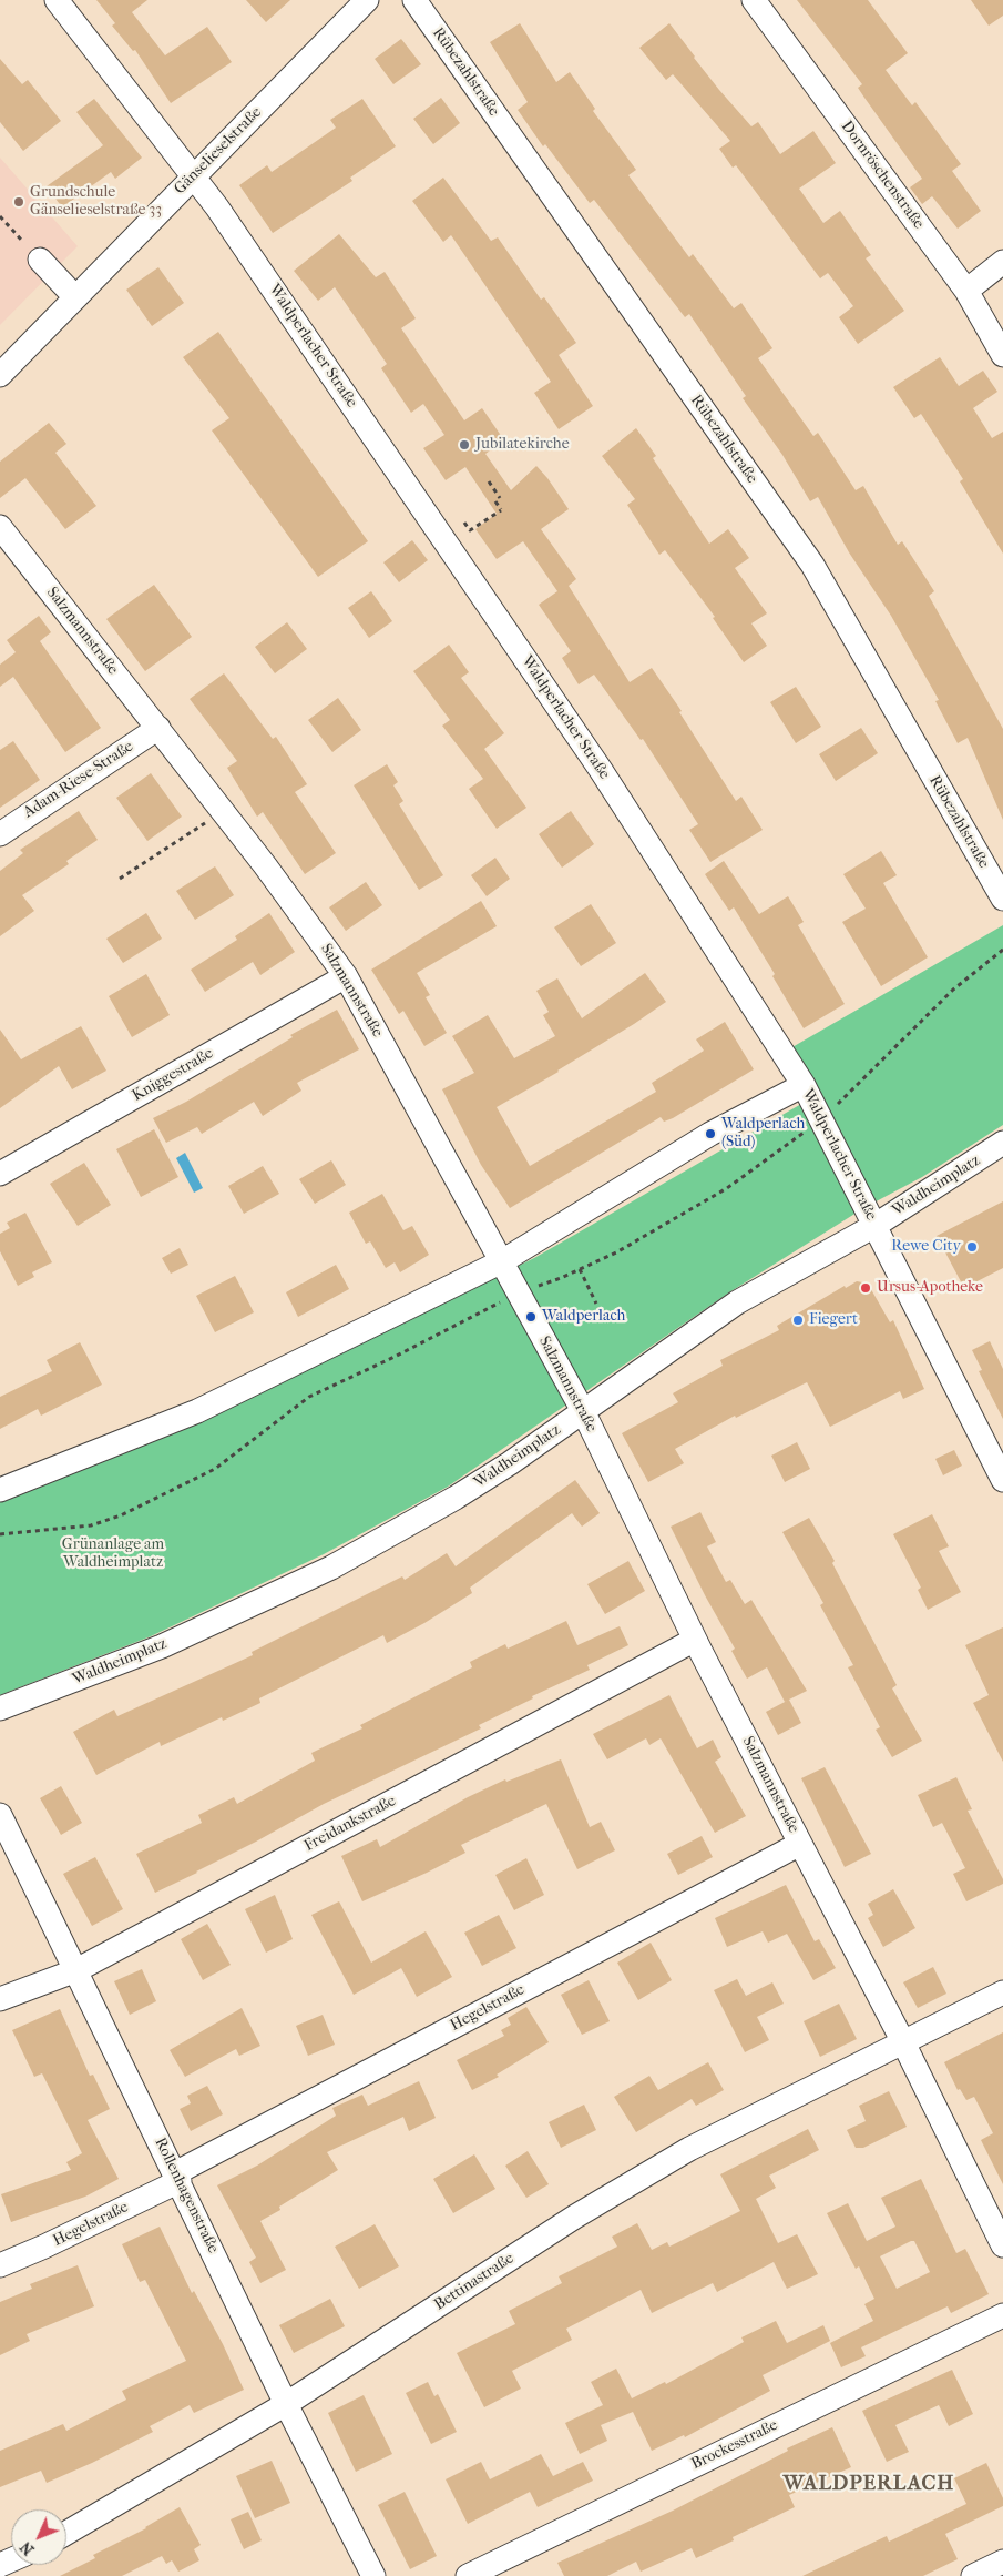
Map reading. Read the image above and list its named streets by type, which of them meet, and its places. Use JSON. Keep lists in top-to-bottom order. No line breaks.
{"streets":{"street":["Rübezahlstraße","Gänselieselstraße","Dornröschenstraße","Waldperlacher Straße","Salzmannstraße","Adam-Riese-Straße","Kniggestraße","Waldheimplatz","Freidankstraße","Hegelstraße","Rollenhagenstraße","Bettinastraße","Brockesstraße"]},"crossings":[["Gänselieselstraße","Waldperlacher Straße"],["Waldperlacher Straße","Waldheimplatz"],["Salzmannstraße","Adam-Riese-Straße"],["Salzmannstraße","Kniggestraße"],["Salzmannstraße","Waldheimplatz"],["Salzmannstraße","Freidankstraße"],["Salzmannstraße","Hegelstraße"],["Salzmannstraße","Bettinastraße"],["Freidankstraße","Rollenhagenstraße"],["Hegelstraße","Rollenhagenstraße"],["Rollenhagenstraße","Bettinastraße"]],"districts":["WALDPERLACH"],"parks":["Grünanlage am Waldheimplatz"],"places":["Grundschule Gänselieselstraße 33","Jubilatekirche","Waldperlach (Süd)","Rewe City","Ursus-Apotheke","Waldperlach","Fiegert"],"north":"bottom left"}
